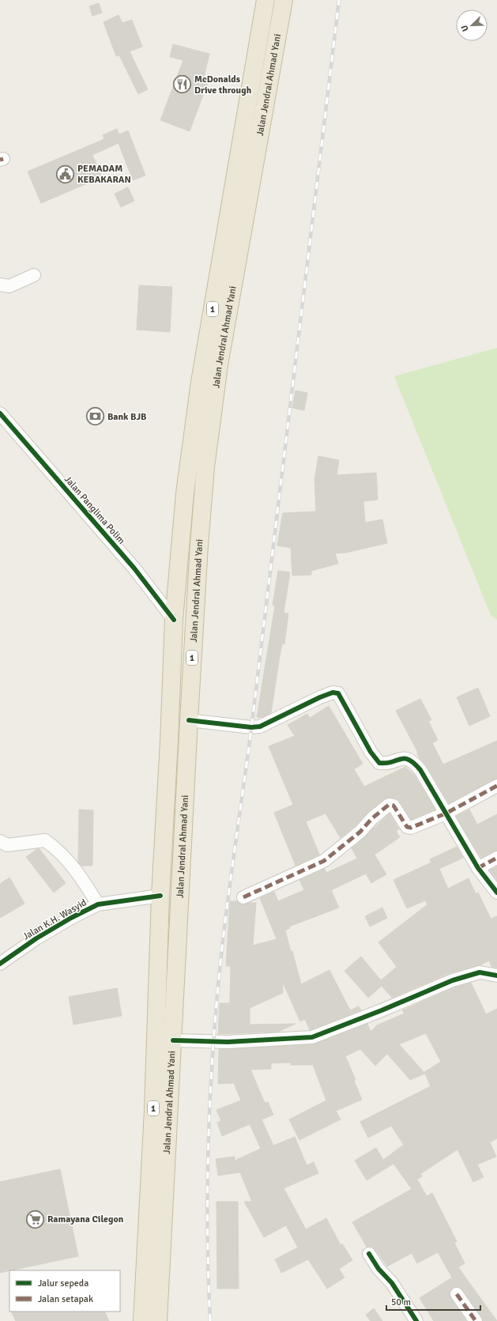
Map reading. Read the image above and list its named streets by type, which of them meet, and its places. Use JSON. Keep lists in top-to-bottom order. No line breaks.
{"streets":{"highway":["Jalan Jendral Ahmad Yani","1"],"street":["Jalan Panglima Polim","Jalan K.H. Wasyid"]},"crossings":[["Jalan Jendral Ahmad Yani","Jalan Panglima Polim"],["Jalan Jendral Ahmad Yani","Jalan K.H. Wasyid"]],"places":{"restaurant":["McDonalds Drive through"],"public building":["PEMADAM KEBAKARAN"],"bank":["Bank BJB"],"supermarket":["Ramayana Cilegon"]},"legend":["Jalur sepeda","Jalan setapak"],"scale_bar":"50 m","north":"bottom left"}
